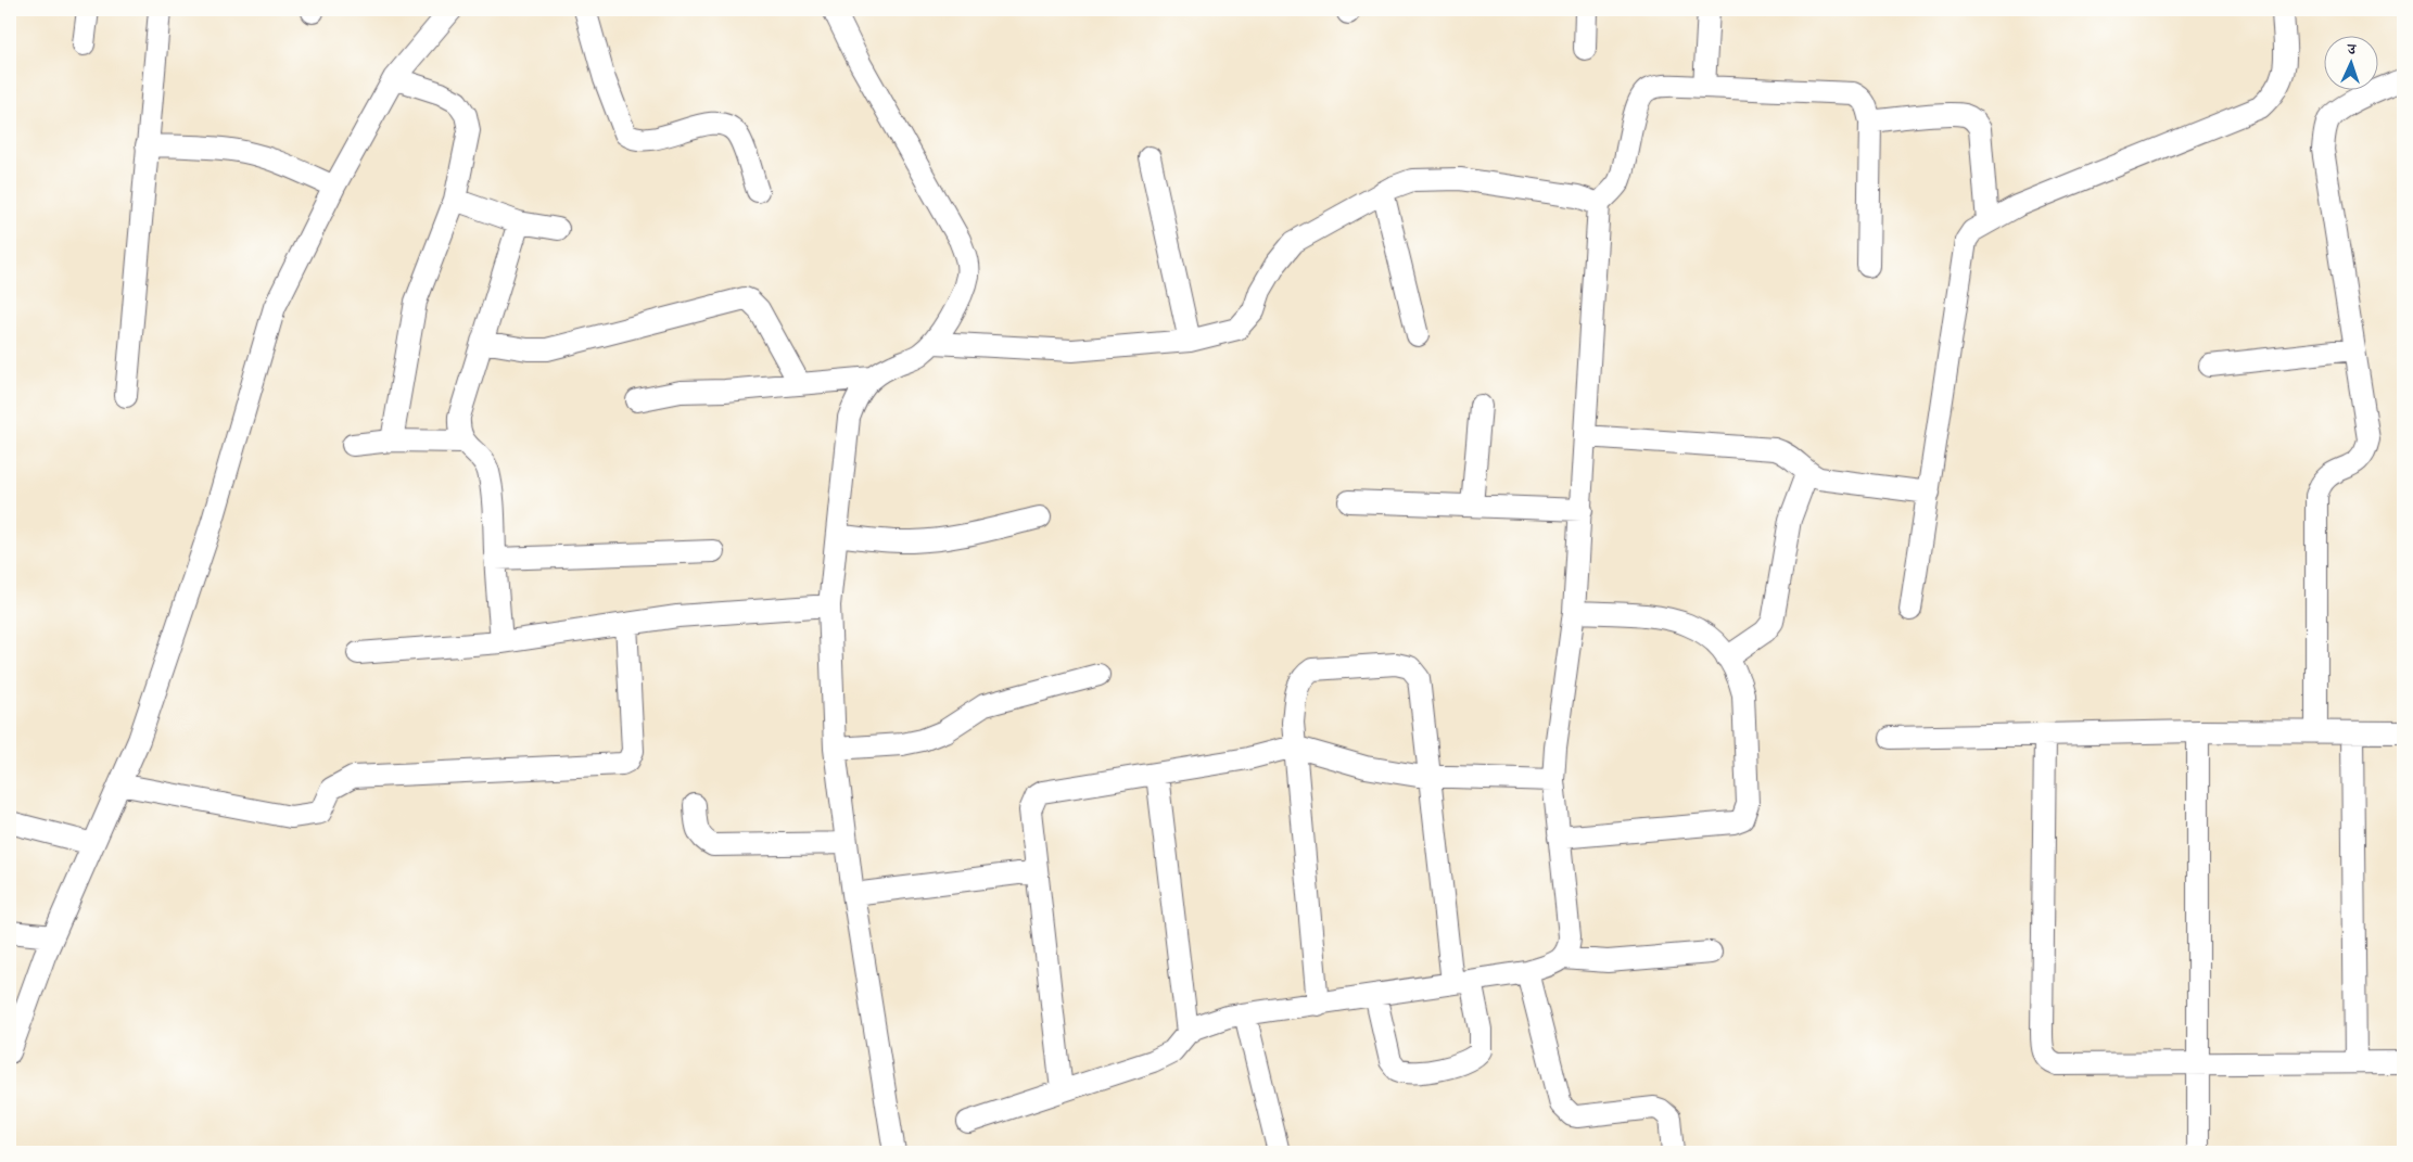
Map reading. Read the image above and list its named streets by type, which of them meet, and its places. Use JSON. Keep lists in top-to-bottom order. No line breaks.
{"north":"top"}
